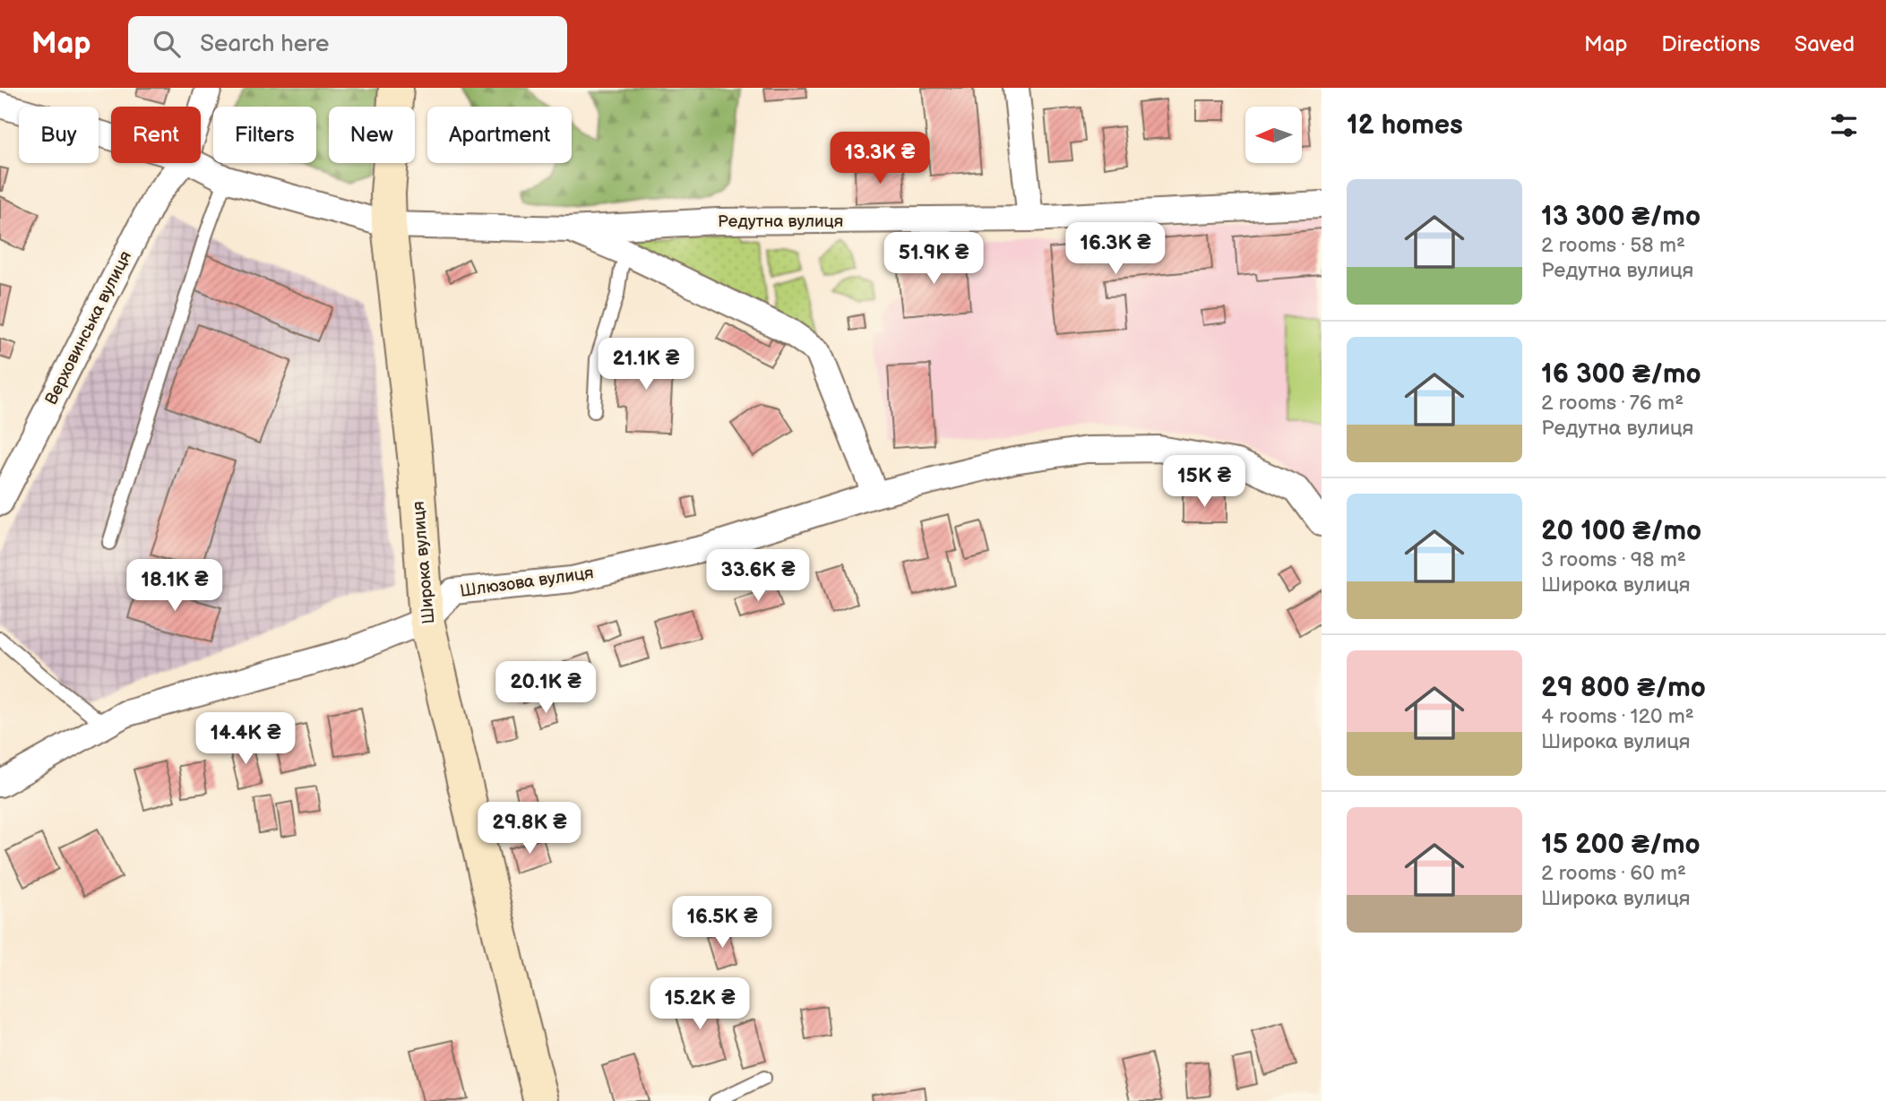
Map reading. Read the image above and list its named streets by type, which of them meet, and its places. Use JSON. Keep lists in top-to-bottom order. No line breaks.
{"streets":{"main road":["Широка вулиця"],"street":["Редутна вулиця","Верховинська вулиця","Шлюзова вулиця"]},"crossings":[["Редутна вулиця","Широка вулиця"],["Широка вулиця","Шлюзова вулиця"]],"north":"left","page":{"header":"Map","search":"Search here","nav":["Map","Directions","Saved"],"heading":"12 homes","chip":["Buy","Rent","Filters","New","Apartment"],"price":["13.3K ₴","16.3K ₴","51.9K ₴","21.1K ₴","15K ₴","33.6K ₴","18.1K ₴","20.1K ₴","14.4K ₴","29.8K ₴","16.5K ₴","15.2K ₴"],"list":[{"name":"13 300 ₴/mo","note":"2 rooms · 58 m² · Редутна вулиця"},{"name":"16 300 ₴/mo","note":"2 rooms · 76 m² · Редутна вулиця"},{"name":"20 100 ₴/mo","note":"3 rooms · 98 m² · Широка вулиця"},{"name":"29 800 ₴/mo","note":"4 rooms · 120 m² · Широка вулиця"},{"name":"15 200 ₴/mo","note":"2 rooms · 60 m² · Широка вулиця"}]}}
